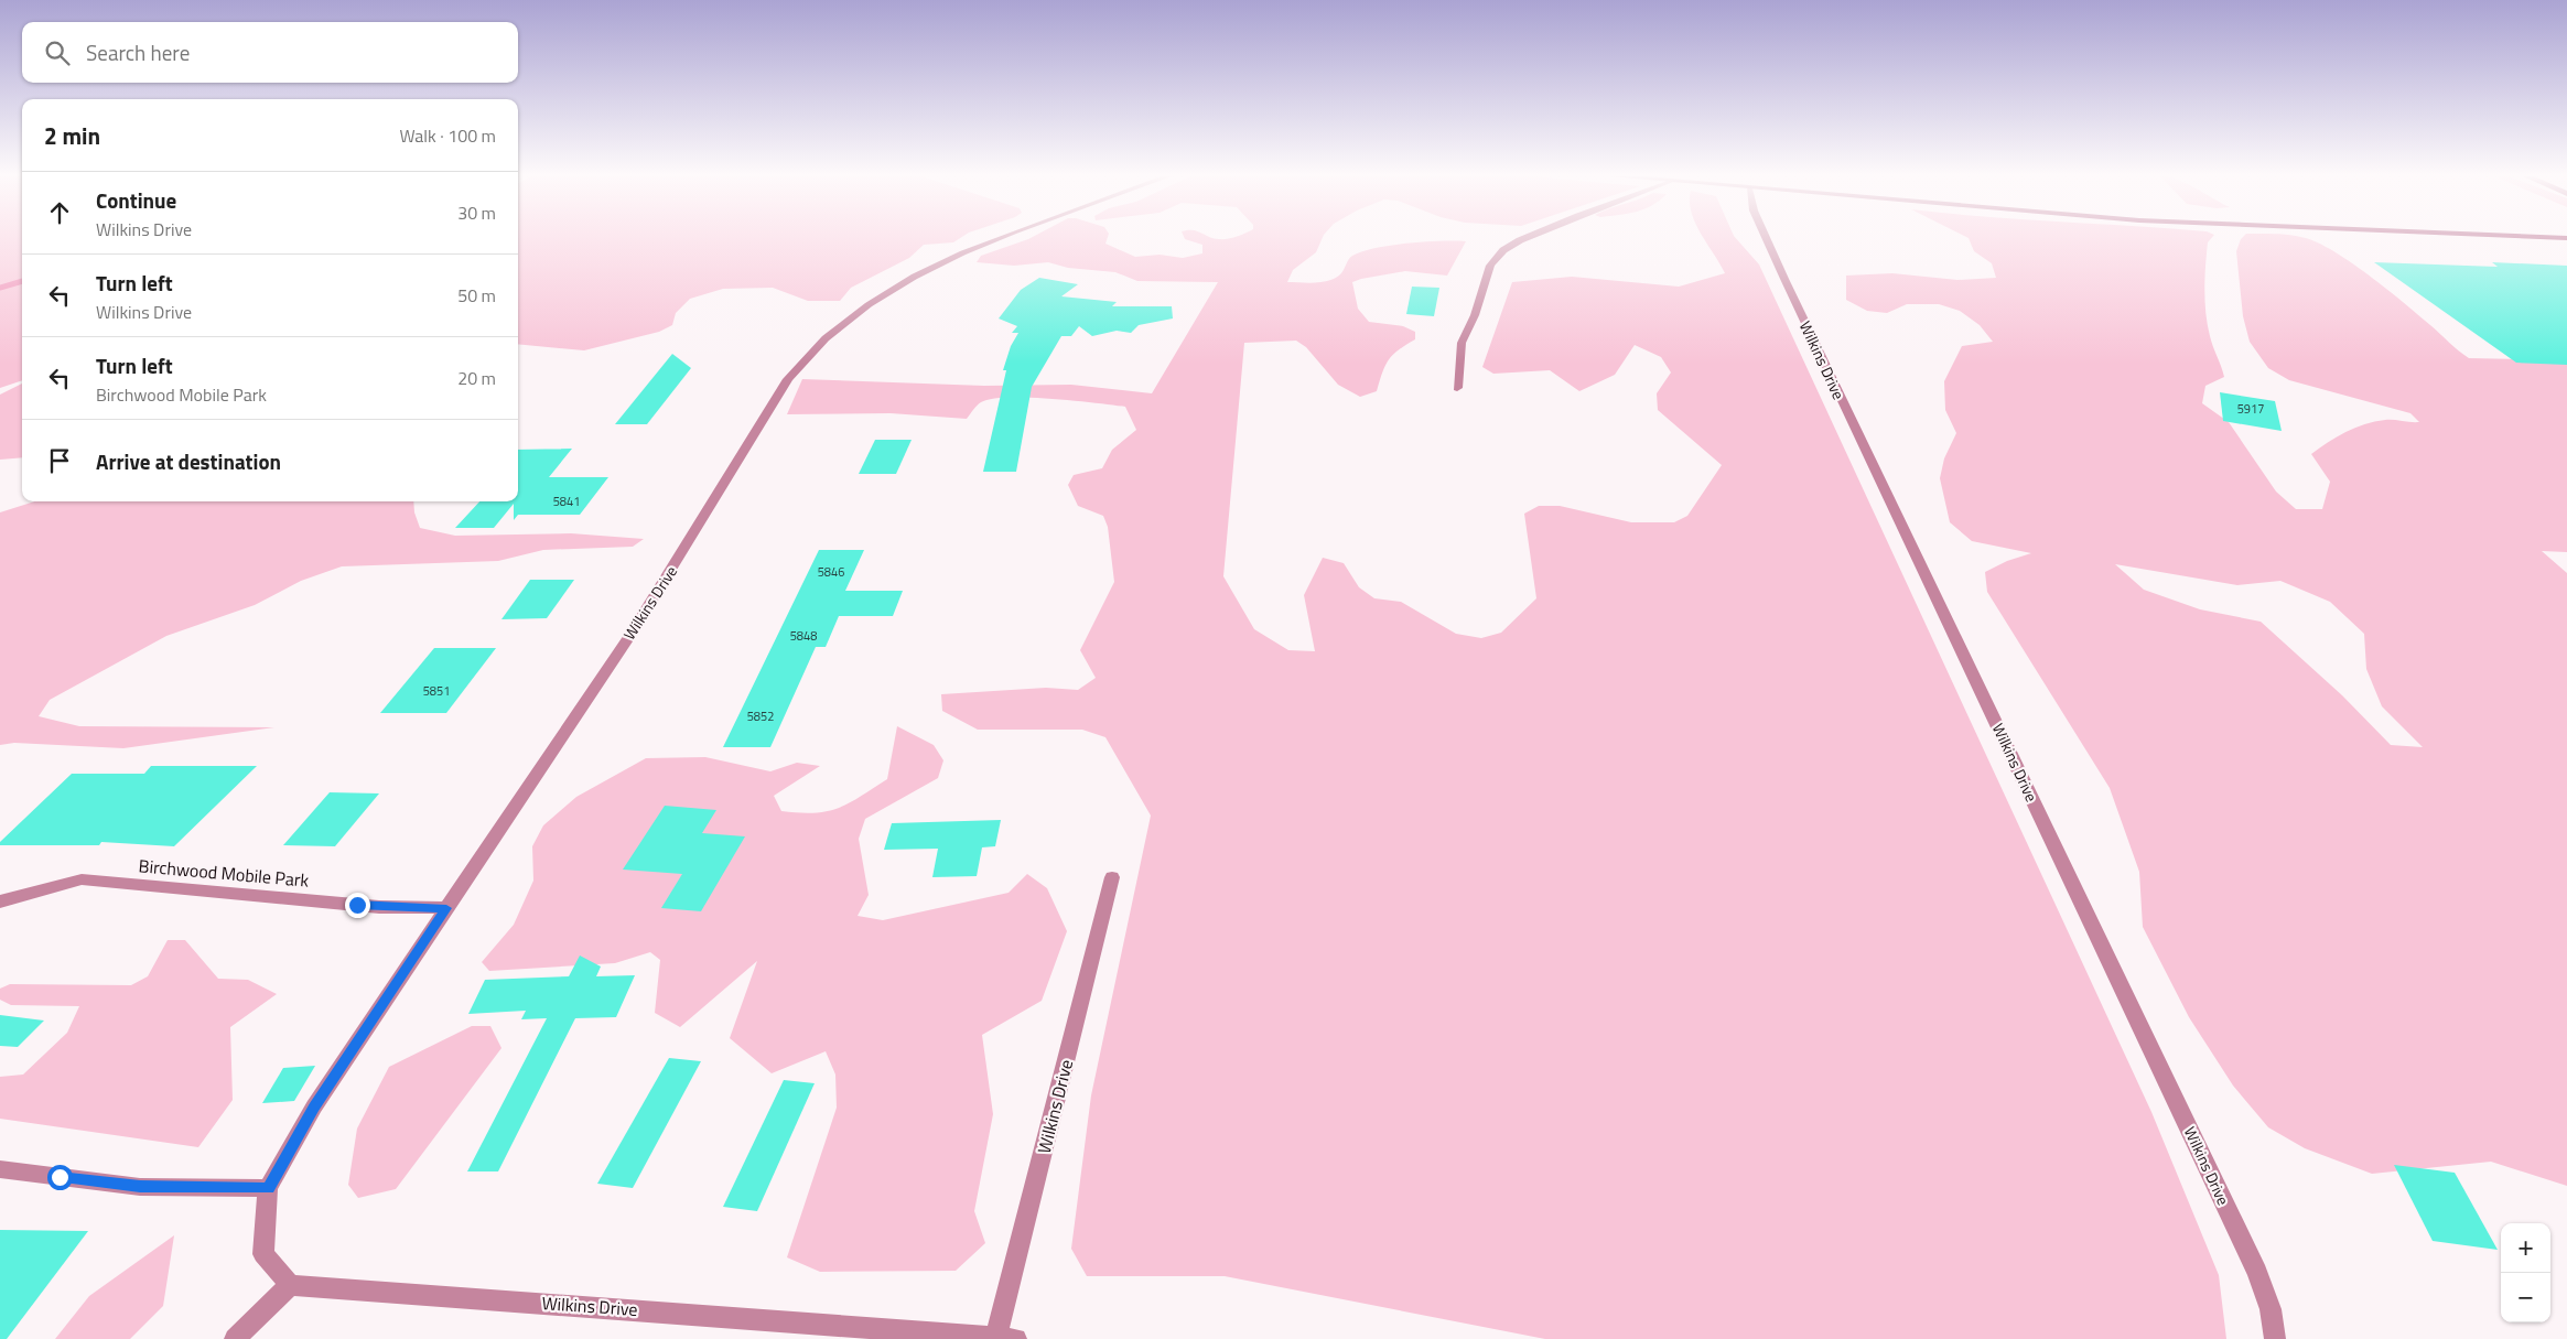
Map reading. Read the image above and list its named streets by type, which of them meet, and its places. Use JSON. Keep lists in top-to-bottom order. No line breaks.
{"streets":{"street":["Wilkins Drive","Birchwood Mobile Park"]},"crossings":[["Wilkins Drive","Birchwood Mobile Park"]],"house_numbers":["5917","5841","5846","5848","5851","5852"],"page":{"search":"Search here","heading":["2 min","Walk · 100 m"],"list":[["Continue","Wilkins Drive","30 m"],["Turn left","Wilkins Drive","50 m"],["Turn left","Birchwood Mobile Park","20 m"],"Arrive at destination"],"map_buttons":["+","−"]}}
